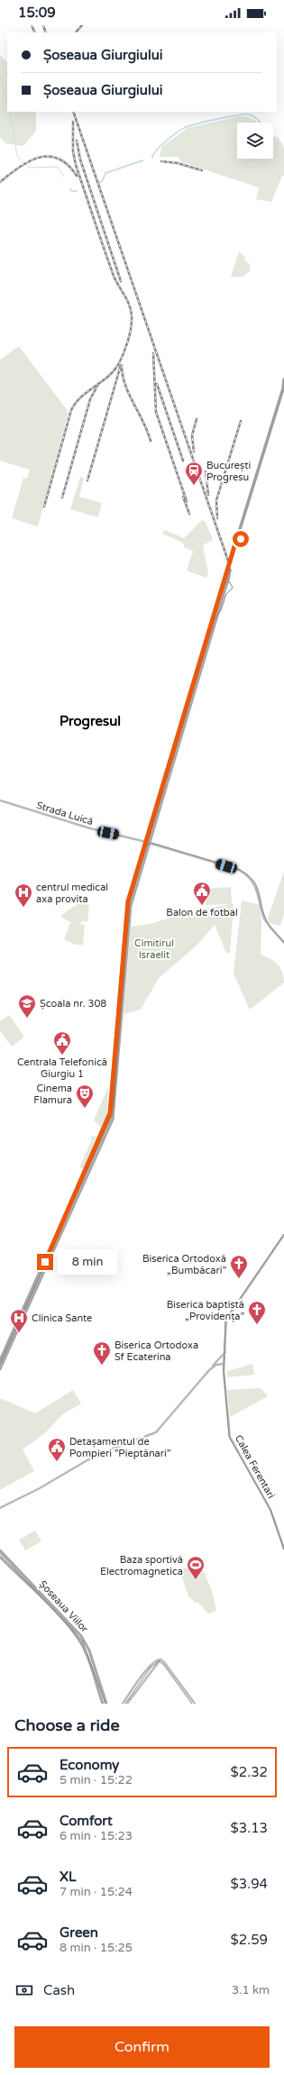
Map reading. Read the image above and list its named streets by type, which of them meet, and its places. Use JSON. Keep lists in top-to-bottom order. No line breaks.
{"streets":{"main road":["Strada Luică","Calea Ferentari","Șoseaua Viilor"]},"districts":["Progresul"],"parks":["Cimitirul Israelit"],"places":{"station":["București Progresu"],"public building":["Balon de fotbal","Centrala Telefonică Giurgiu 1","Detașamentul de Pompieri ”Pieptănari”"],"hospital":["centrul medical axa provita","Clinica Sante"],"school or university":["Școala nr. 308"],"theatre":["Cinema Flamura"],"church":["Biserica Ortodoxă „Bumbăcari”","Biserica baptistă „Providența”","Biserica Ortodoxa Sf Ecaterina"],"sports":["Baza sportivă Electromagnetica"]},"page":{"status":"15:09","banner":["Șoseaua Giurgiului","Șoseaua Giurgiului"],"bubble":"8 min","heading":"Choose a ride","list":[{"name":"Economy","note":"5 min · 15:22","value":"$2.32"},{"name":"Comfort","note":"6 min · 15:23","value":"$3.13"},{"name":"XL","note":"7 min · 15:24","value":"$3.94"},{"name":"Green","note":"8 min · 15:25","value":"$2.59"}],"pay":["Cash","3.1 km"],"buttons":"Confirm"}}
